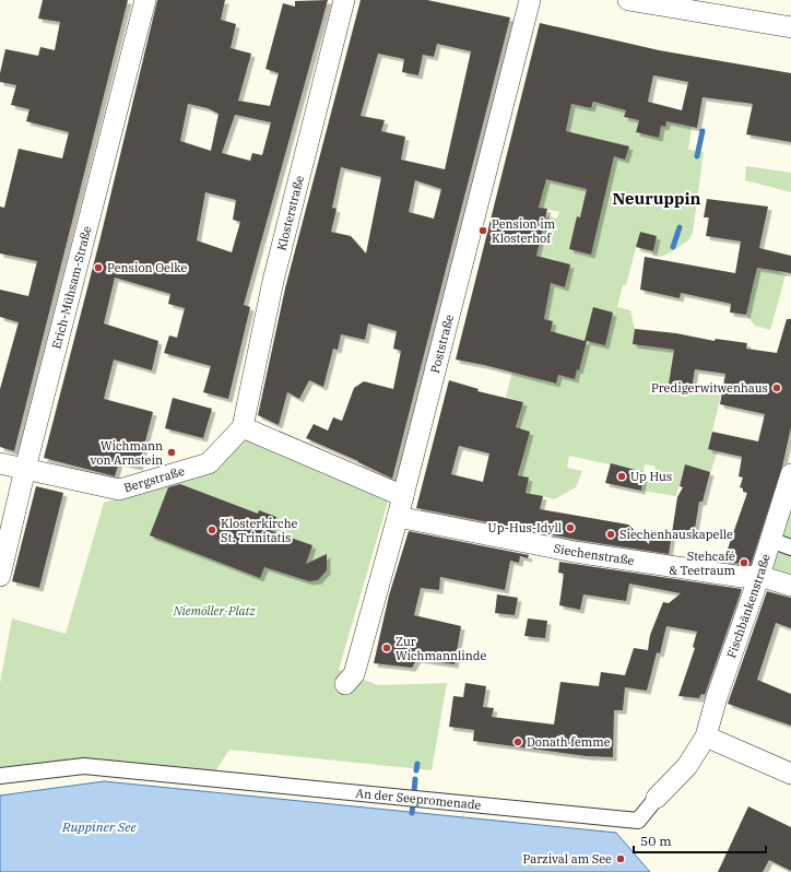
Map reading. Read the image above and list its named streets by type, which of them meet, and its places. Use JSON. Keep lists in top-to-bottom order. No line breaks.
{"streets":{"street":["Klosterstraße","Erich-Mühsam-Straße","Poststraße","Bergstraße","Siechenstraße","Fischbänkenstraße","An der Seepromenade"]},"crossings":[["Klosterstraße","Bergstraße"],["Erich-Mühsam-Straße","Bergstraße"],["Poststraße","Siechenstraße"],["Siechenstraße","Fischbänkenstraße"],["Fischbänkenstraße","An der Seepromenade"]],"districts":["Neuruppin"],"water":["Ruppiner See"],"parks":["Niemöller-Platz"],"places":["Pension im Klosterhof","Pension Oelke","Predigerwitwenhaus","Wichmann von Arnstein","Up Hus","Up-Hus-Idyll","Klosterkirche St. Trinitatis","Siechenhauskapelle","Stehcafé & Teetraum","Zur Wichmannlinde","Donath femme","Parzival am See"],"scale_bar":"50 m"}
